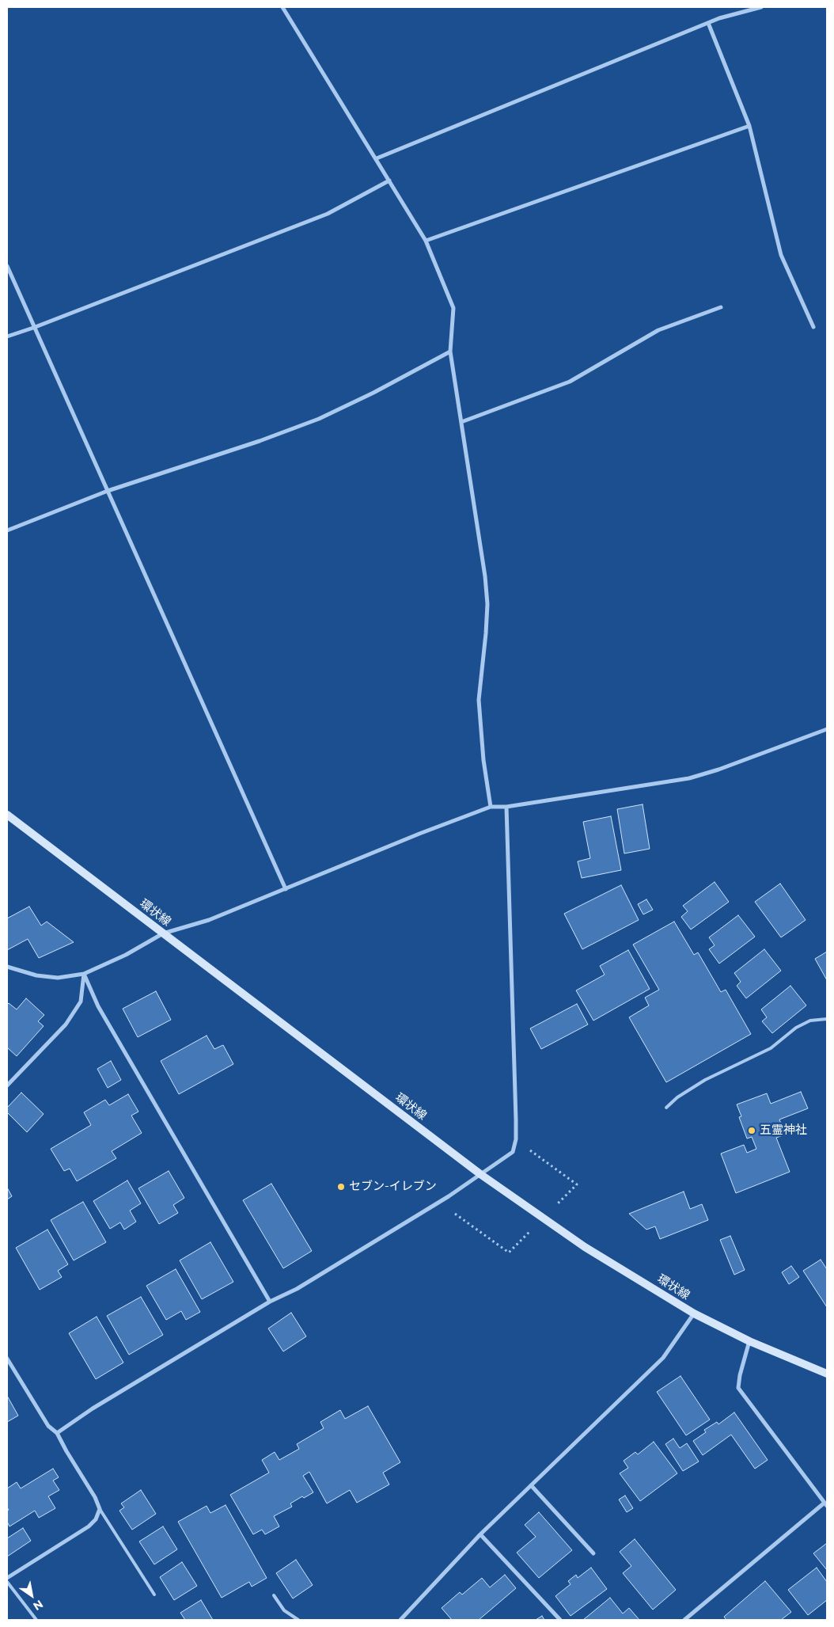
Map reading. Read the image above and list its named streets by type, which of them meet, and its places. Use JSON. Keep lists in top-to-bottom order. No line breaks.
{"streets":{"street":["環状線"]},"places":["五霊神社","セブン-イレブン"],"north":"bottom right"}
